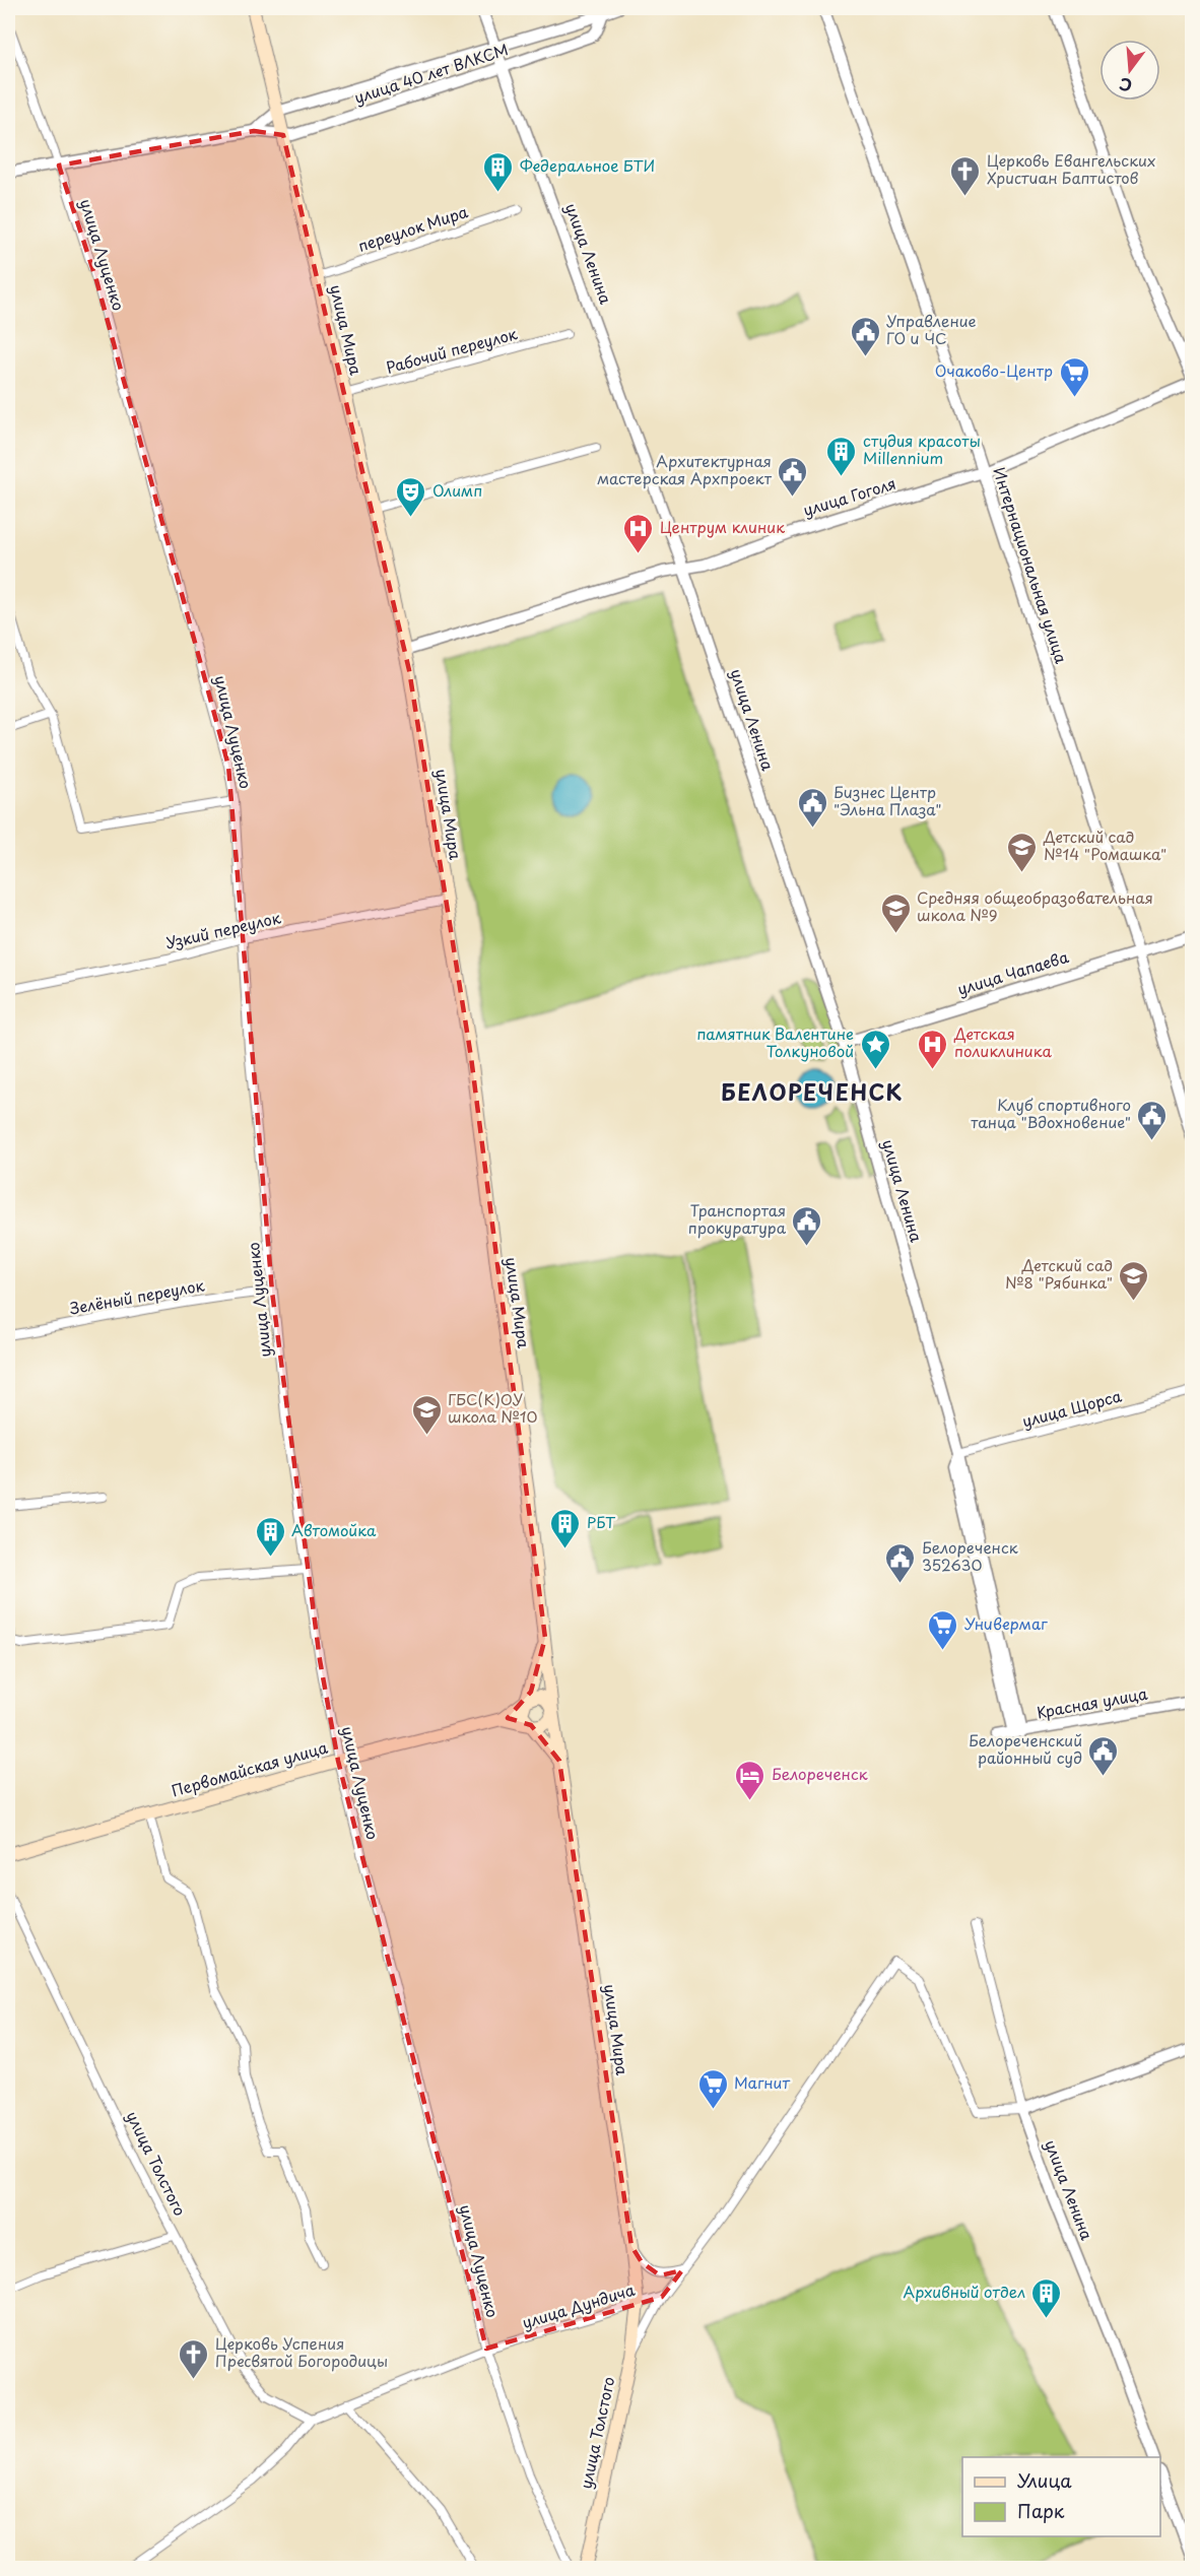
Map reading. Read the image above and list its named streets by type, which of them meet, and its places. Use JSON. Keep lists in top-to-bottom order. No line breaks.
{"streets":{"main road":["улица Мира","Первомайская улица","улица Толстого"],"street":["улица 40 лет ВЛКСМ","переулок Мира","улица Ленина","улица Луценко","Рабочий переулок","улица Гоголя","Интернациональная улица","Узкий переулок","улица Чапаева","Зелёный переулок","улица Щорса","Красная улица","улица Дундича"]},"crossings":[["улица 40 лет ВЛКСМ","улица Ленина"],["улица 40 лет ВЛКСМ","улица Луценко"],["улица 40 лет ВЛКСМ","улица Мира"],["переулок Мира","улица Мира"],["улица Ленина","улица Гоголя"],["улица Ленина","улица Чапаева"],["улица Ленина","улица Щорса"],["улица Ленина","Красная улица"],["улица Луценко","Узкий переулок"],["улица Луценко","Зелёный переулок"],["улица Луценко","Первомайская улица"],["улица Луценко","улица Дундича"],["улица Мира","Рабочий переулок"],["улица Мира","улица Гоголя"],["улица Мира","Узкий переулок"],["улица Мира","Первомайская улица"],["улица Мира","улица Толстого"],["улица Мира","улица Дундича"],["улица Гоголя","Интернациональная улица"],["Интернациональная улица","улица Чапаева"],["улица Толстого","улица Дундича"]],"districts":["БЕЛОРЕЧЕНСК"],"places":{"building":["Федеральное БТИ","студия красоты Millennium","РБТ","Автомойка","Архивный отдел"],"church":["Церковь Евангельских Христиан Баптистов","Церковь Успения Пресвятой Богородицы"],"public building":["Управление ГО и ЧС","Архитектурная мастерская Архпроект","Бизнес Центр \"Эльна Плаза\"","Клуб спортивного танца \"Вдохновение\"","Транспортая прокуратура","Белореченск 352630","Белореченский районный суд"],"supermarket":["Очаково-Центр","Универмаг","Магнит"],"theatre":["Олимп"],"hospital":["Центрум клиник","Детская поликлиника"],"school or university":["Детский сад №14 \"Ромашка\"","Средняя общеобразовательная школа №9","Детский сад №8 \"Рябинка\"","ГБС(К)ОУ школа №10"],"place":["памятник Валентине Толкуновой"],"hotel":["Белореченск"]},"legend":["Улица","Парк"],"north":"bottom"}
